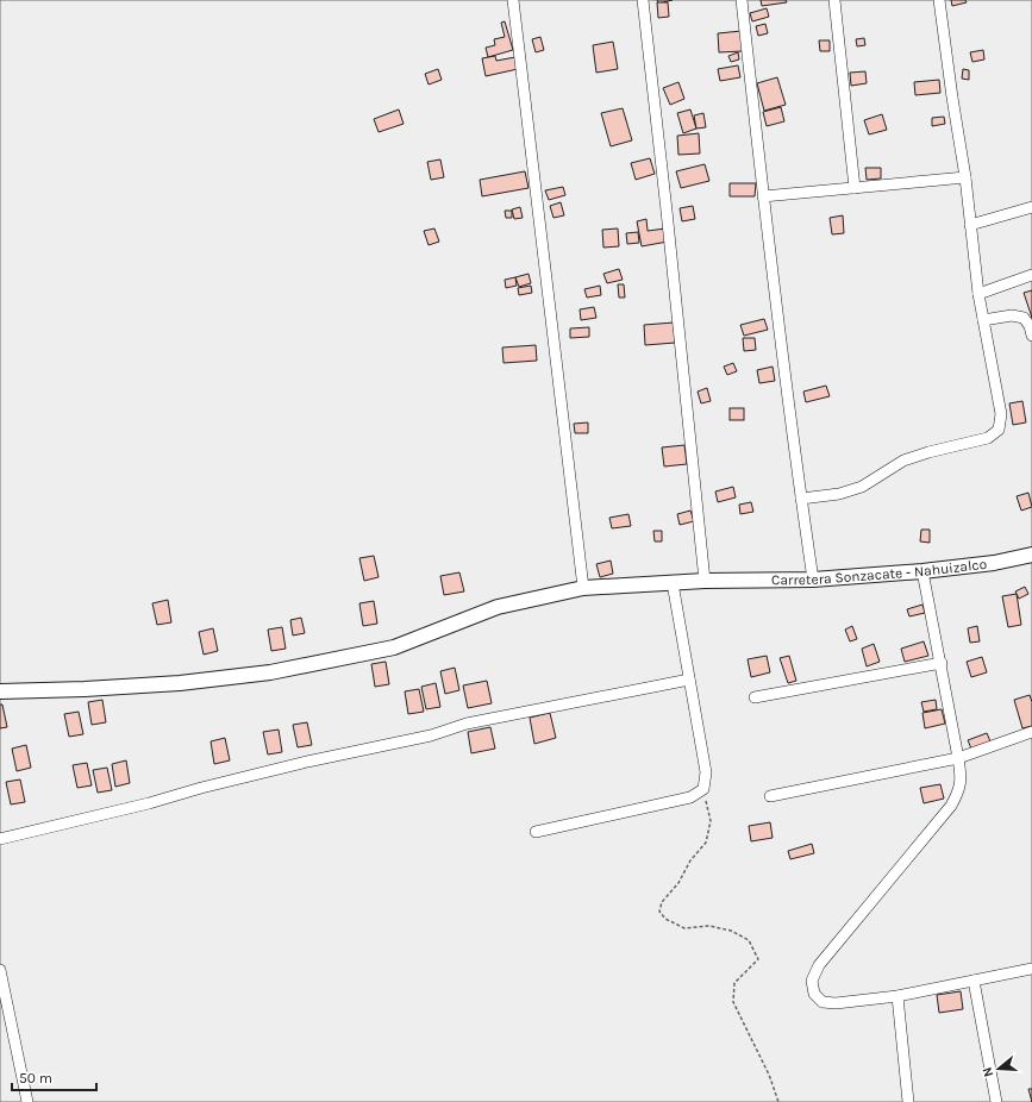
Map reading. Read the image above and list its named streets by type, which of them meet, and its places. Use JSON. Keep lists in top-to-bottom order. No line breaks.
{"streets":{"street":["Carretera Sonzacate - Nahuizalco"]},"scale_bar":"50 m","north":"left"}
